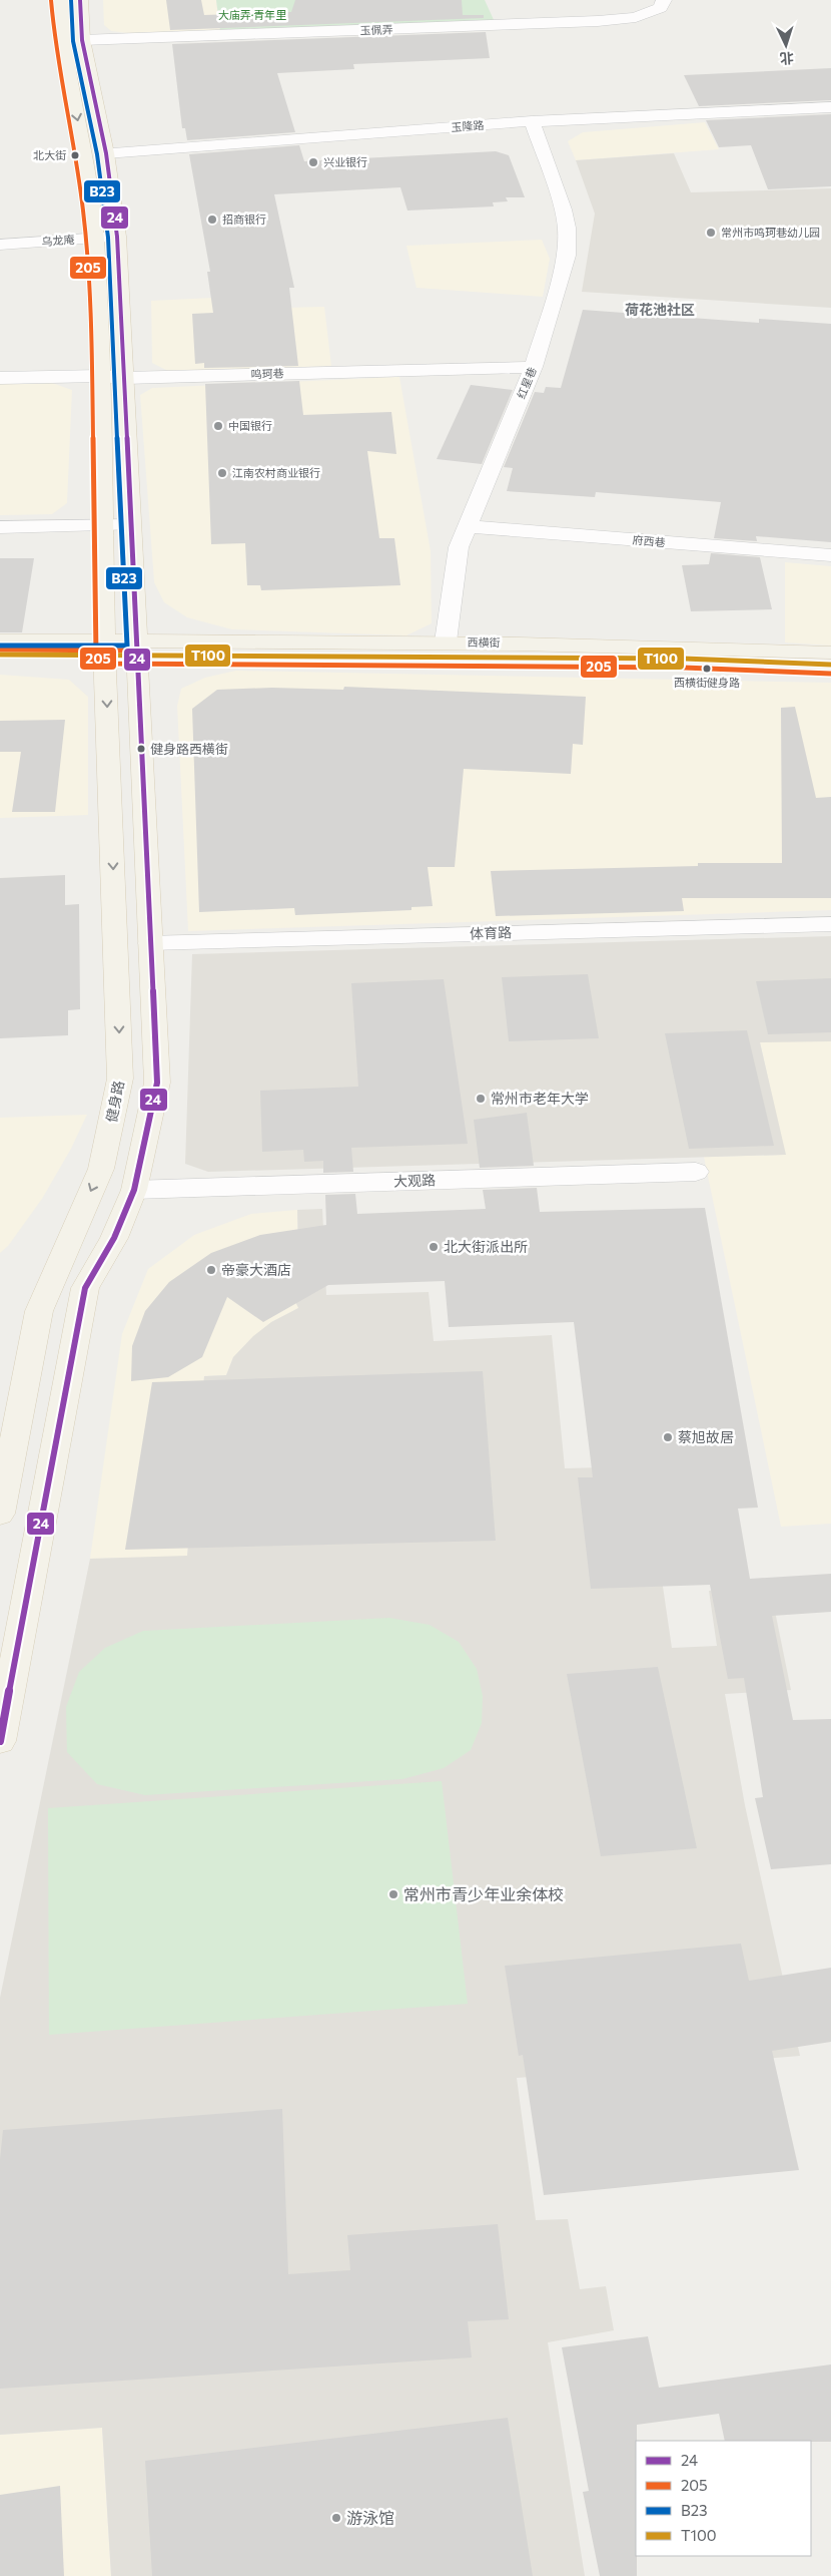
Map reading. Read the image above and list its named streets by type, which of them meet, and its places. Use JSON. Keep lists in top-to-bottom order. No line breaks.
{"streets":{"main road":["西横街","健身路"],"street":["玉佩弄","玉隆路","乌龙庵","鸣珂巷","红星巷","府西巷","体育路","大观路"]},"crossings":[["玉隆路","红星巷"],["鸣珂巷","红星巷"],["红星巷","府西巷"],["红星巷","西横街"]],"districts":["荷花池社区"],"parks":["大庙弄·青年里"],"places":["北大街","兴业银行","招商银行","常州市鸣珂巷幼儿园","中国银行","江南农村商业银行","西横街健身路","健身路西横街","常州市老年大学","北大街派出所","帝豪大酒店","蔡旭故居","常州市青少年业余体校","游泳馆"],"lines":["transit line 24","transit line 205","transit line B23","transit line T100"],"legend":["24","205","B23","T100"],"north":"bottom"}
